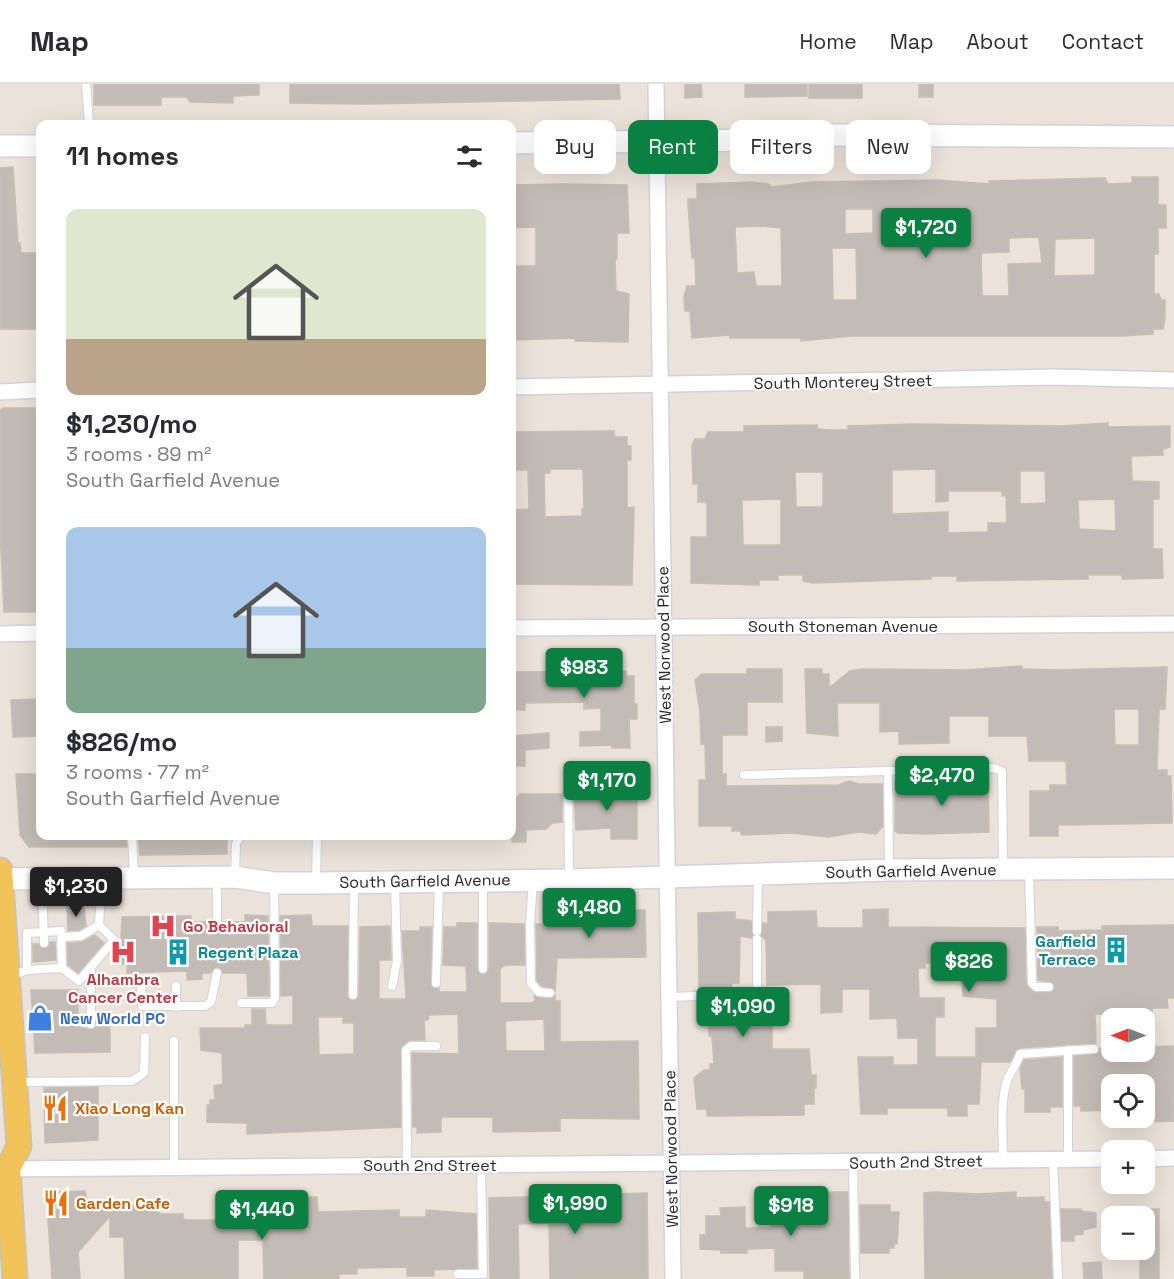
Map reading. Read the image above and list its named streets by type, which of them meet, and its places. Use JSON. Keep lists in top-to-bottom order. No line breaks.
{"streets":{"main road":["South Garfield Avenue"],"street":["South Monterey Street","South Stoneman Avenue","West Norwood Place","South 2nd Street"]},"crossings":[["South Monterey Street","West Norwood Place"],["South Stoneman Avenue","West Norwood Place"],["West Norwood Place","South Garfield Avenue"],["West Norwood Place","South 2nd Street"]],"places":{"hospital":["Go Behavioral","Alhambra Cancer Center"],"building":["Garfield Terrace","Regent Plaza"],"shop":["New World PC"],"restaurant":["Xiao Long Kan","Garden Cafe"]},"north":"left","page":{"header":"Map","nav":["Home","Map","About","Contact"],"chip":["Buy","Rent","Filters","New"],"heading":"11 homes","list":[{"name":"$1,230/mo","note":"3 rooms · 89 m² · South Garfield Avenue"},{"name":"$826/mo","note":"3 rooms · 77 m² · South Garfield Avenue"}],"price":["$1,720","$983","$2,470","$1,170","$1,230","$1,480","$826","$1,090","$1,990","$918","$1,440"],"map_buttons":["+","−"]}}
